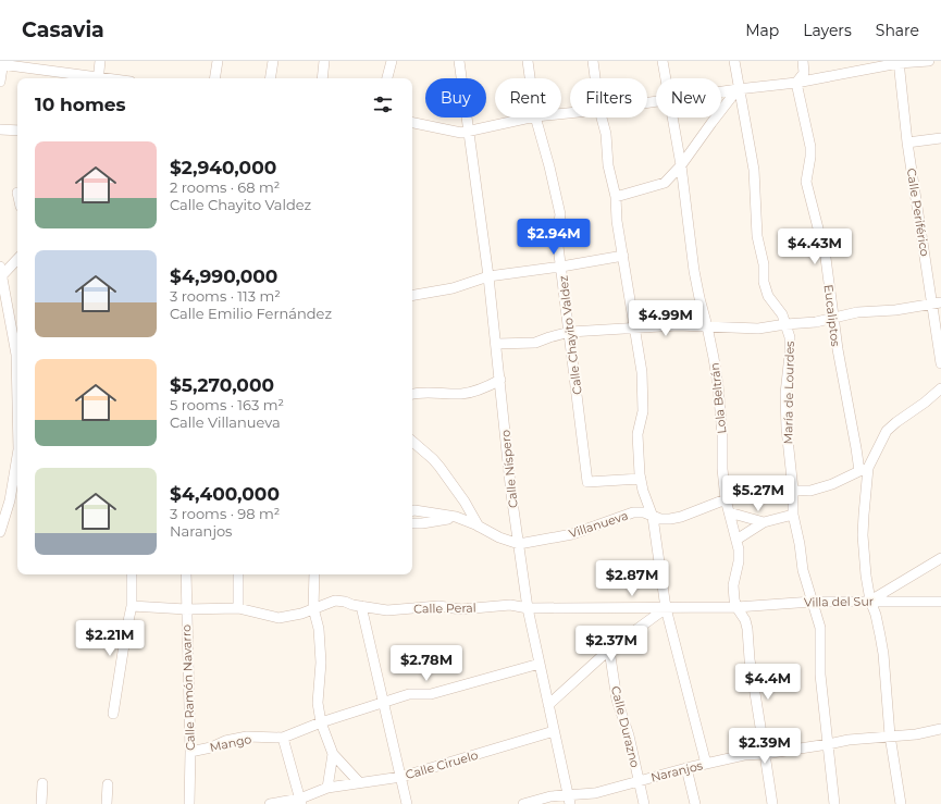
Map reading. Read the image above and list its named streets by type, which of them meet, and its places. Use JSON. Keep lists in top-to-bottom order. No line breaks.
{"streets":{"street":["Calle Periférico","Eucaliptos","Calle Chayito Valdez","María de Lourdes","Lola Beltrán","Calle Níspero","Villanueva","Villa del Sur","Calle Peral","Calle Ramón Navarro","Calle Durazno","Mango","Calle Ciruelo","Naranjos"]},"crossings":[["Eucaliptos","Villanueva"],["Eucaliptos","Villa del Sur"],["Eucaliptos","Naranjos"],["María de Lourdes","Villanueva"],["María de Lourdes","Villa del Sur"],["María de Lourdes","Naranjos"],["Lola Beltrán","Villanueva"],["Lola Beltrán","Villa del Sur"],["Lola Beltrán","Naranjos"],["Calle Níspero","Villanueva"],["Calle Níspero","Calle Peral"],["Calle Níspero","Mango"],["Calle Níspero","Calle Ciruelo"],["Calle Níspero","Naranjos"],["Villa del Sur","Calle Peral"],["Calle Peral","Calle Ramón Navarro"],["Calle Ramón Navarro","Mango"],["Calle Durazno","Naranjos"]],"page":{"header":"Casavia","nav":["Map","Layers","Share"],"chip":["Buy","Rent","Filters","New"],"heading":"10 homes","list":[{"name":"$2,940,000","note":"2 rooms · 68 m² · Calle Chayito Valdez"},{"name":"$4,990,000","note":"3 rooms · 113 m² · Calle Emilio Fernández"},{"name":"$5,270,000","note":"5 rooms · 163 m² · Calle Villanueva"},{"name":"$4,400,000","note":"3 rooms · 98 m² · Naranjos"}],"price":["$2.94M","$4.43M","$4.99M","$5.27M","$2.87M","$2.21M","$2.37M","$2.78M","$4.4M","$2.39M"]}}
